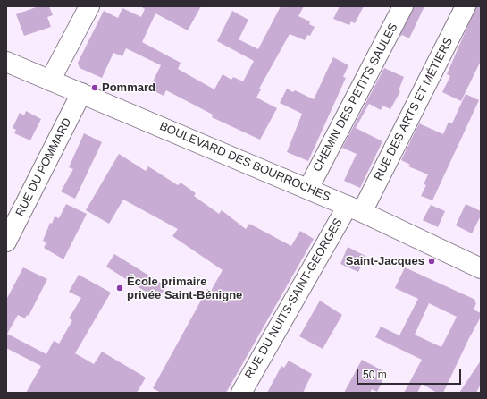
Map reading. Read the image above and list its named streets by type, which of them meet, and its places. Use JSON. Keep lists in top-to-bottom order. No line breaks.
{"streets":{"street":["CHEMIN DES PETITS SAULES","RUE DES ARTS ET MÉTIERS","BOULEVARD DES BOURROCHES","RUE DU POMMARD","RUE DU NUITS-SAINT-GEORGES"]},"crossings":[["CHEMIN DES PETITS SAULES","BOULEVARD DES BOURROCHES"],["RUE DES ARTS ET MÉTIERS","BOULEVARD DES BOURROCHES"],["RUE DES ARTS ET MÉTIERS","RUE DU NUITS-SAINT-GEORGES"],["BOULEVARD DES BOURROCHES","RUE DU POMMARD"],["BOULEVARD DES BOURROCHES","RUE DU NUITS-SAINT-GEORGES"]],"places":["Pommard","Saint-Jacques","École primaire privée Saint-Bénigne"],"scale_bar":"50 m"}
